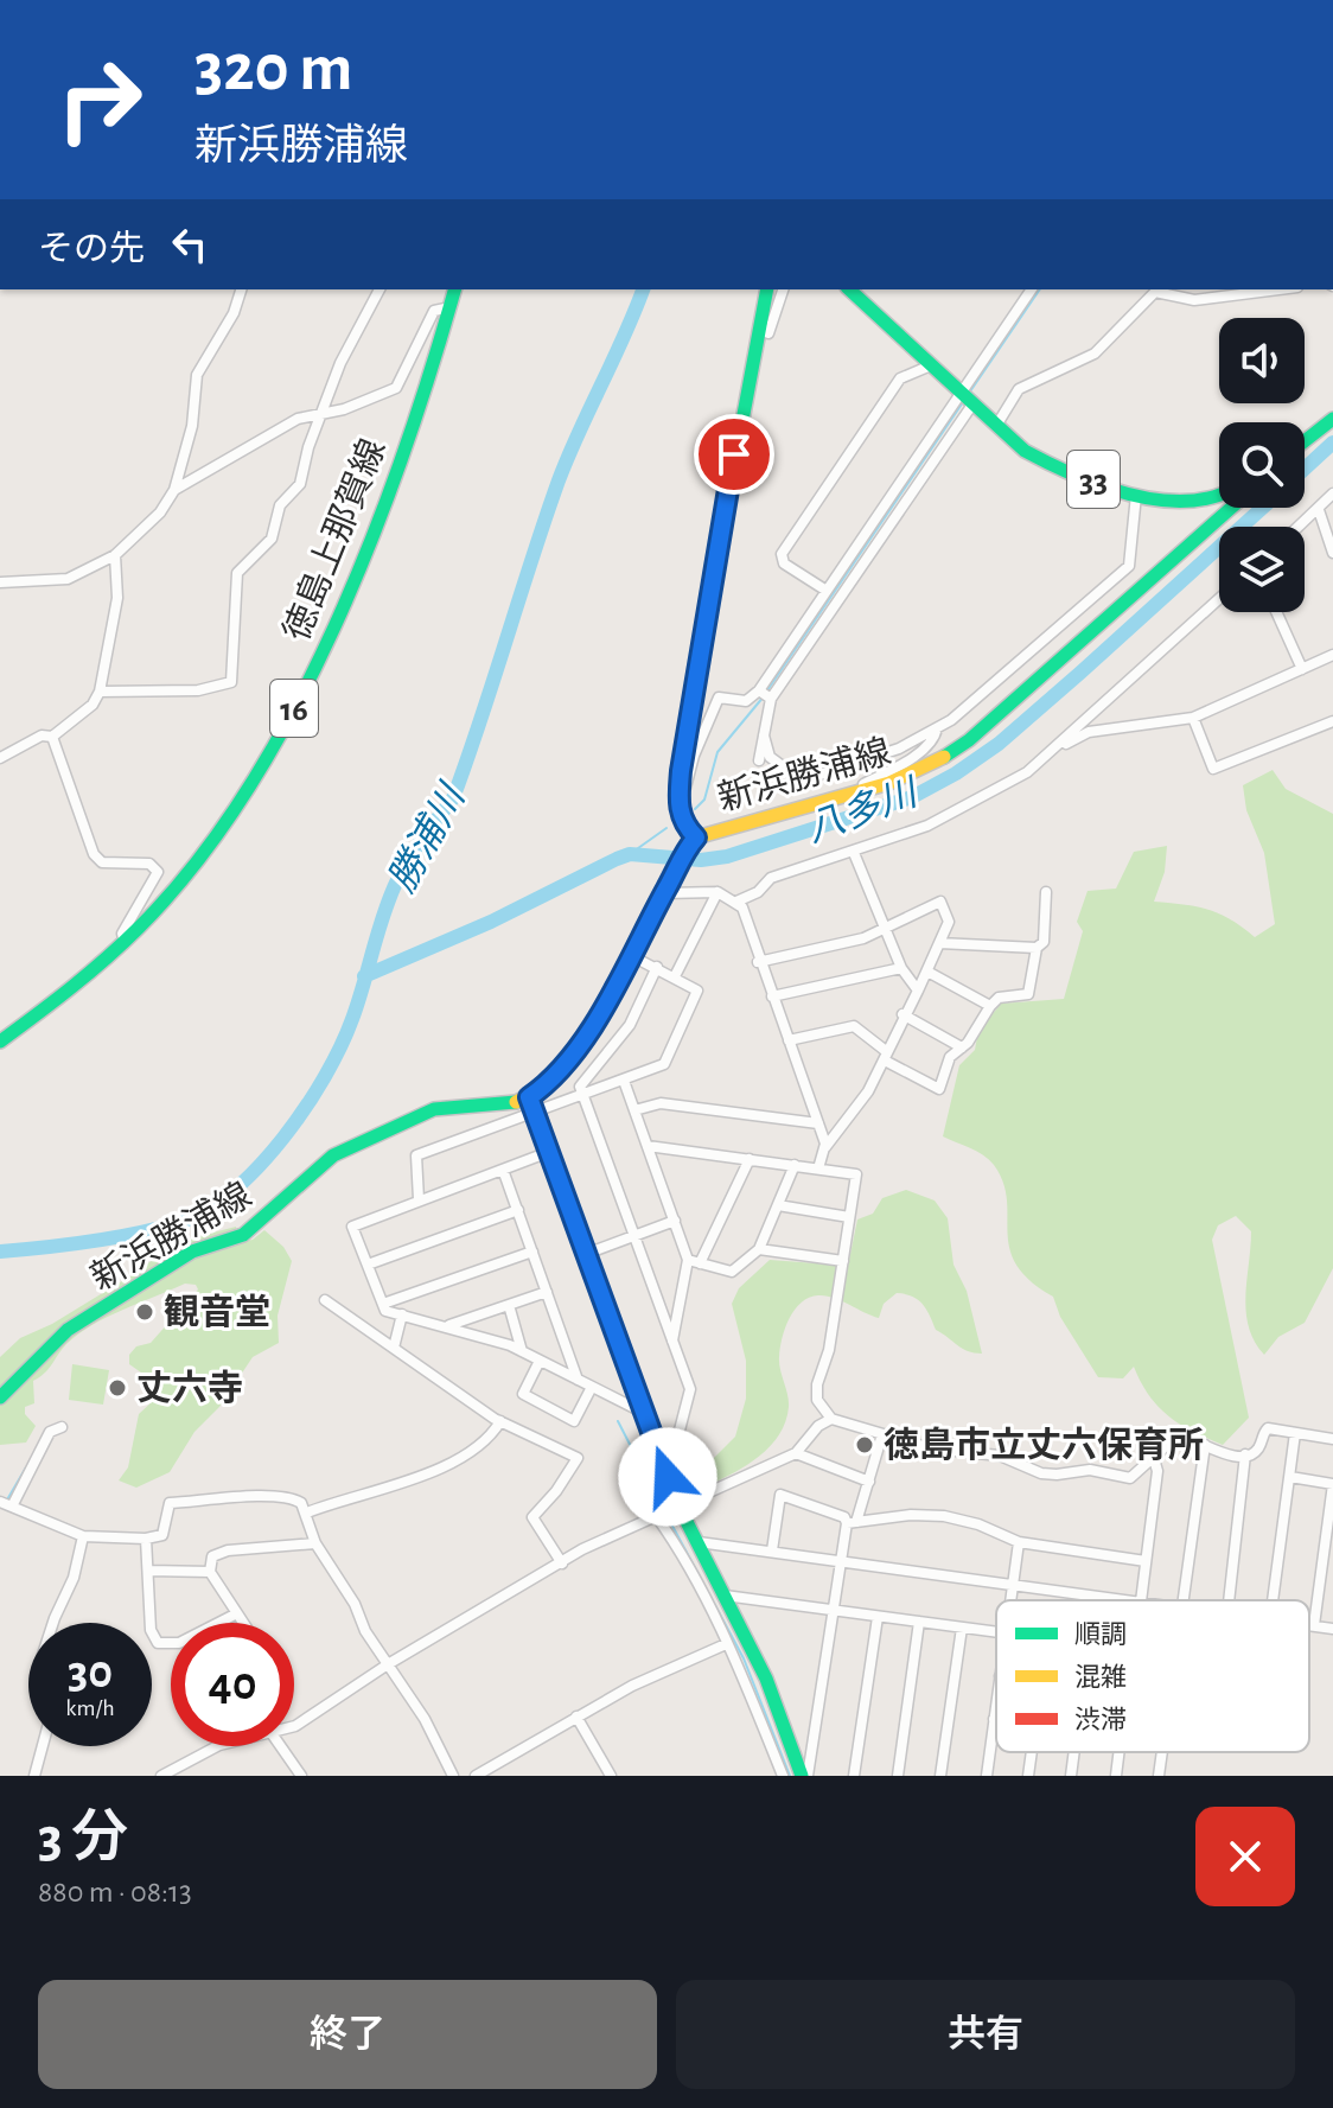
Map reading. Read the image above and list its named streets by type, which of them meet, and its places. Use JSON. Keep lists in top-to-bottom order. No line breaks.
{"streets":{"main road":["33","徳島上那賀線","16","新浜勝浦線"]},"water":["八多川","勝浦川"],"places":["観音堂","丈六寺","徳島市立丈六保育所"],"legend":["順調","混雑","渋滞"],"page":{"turn":["320 m","新浜勝浦線"],"then":"その先","speed":"30 km/h","limit":"40","heading":["3 分","880 m · 08:13"],"buttons":["終了","共有"]}}
